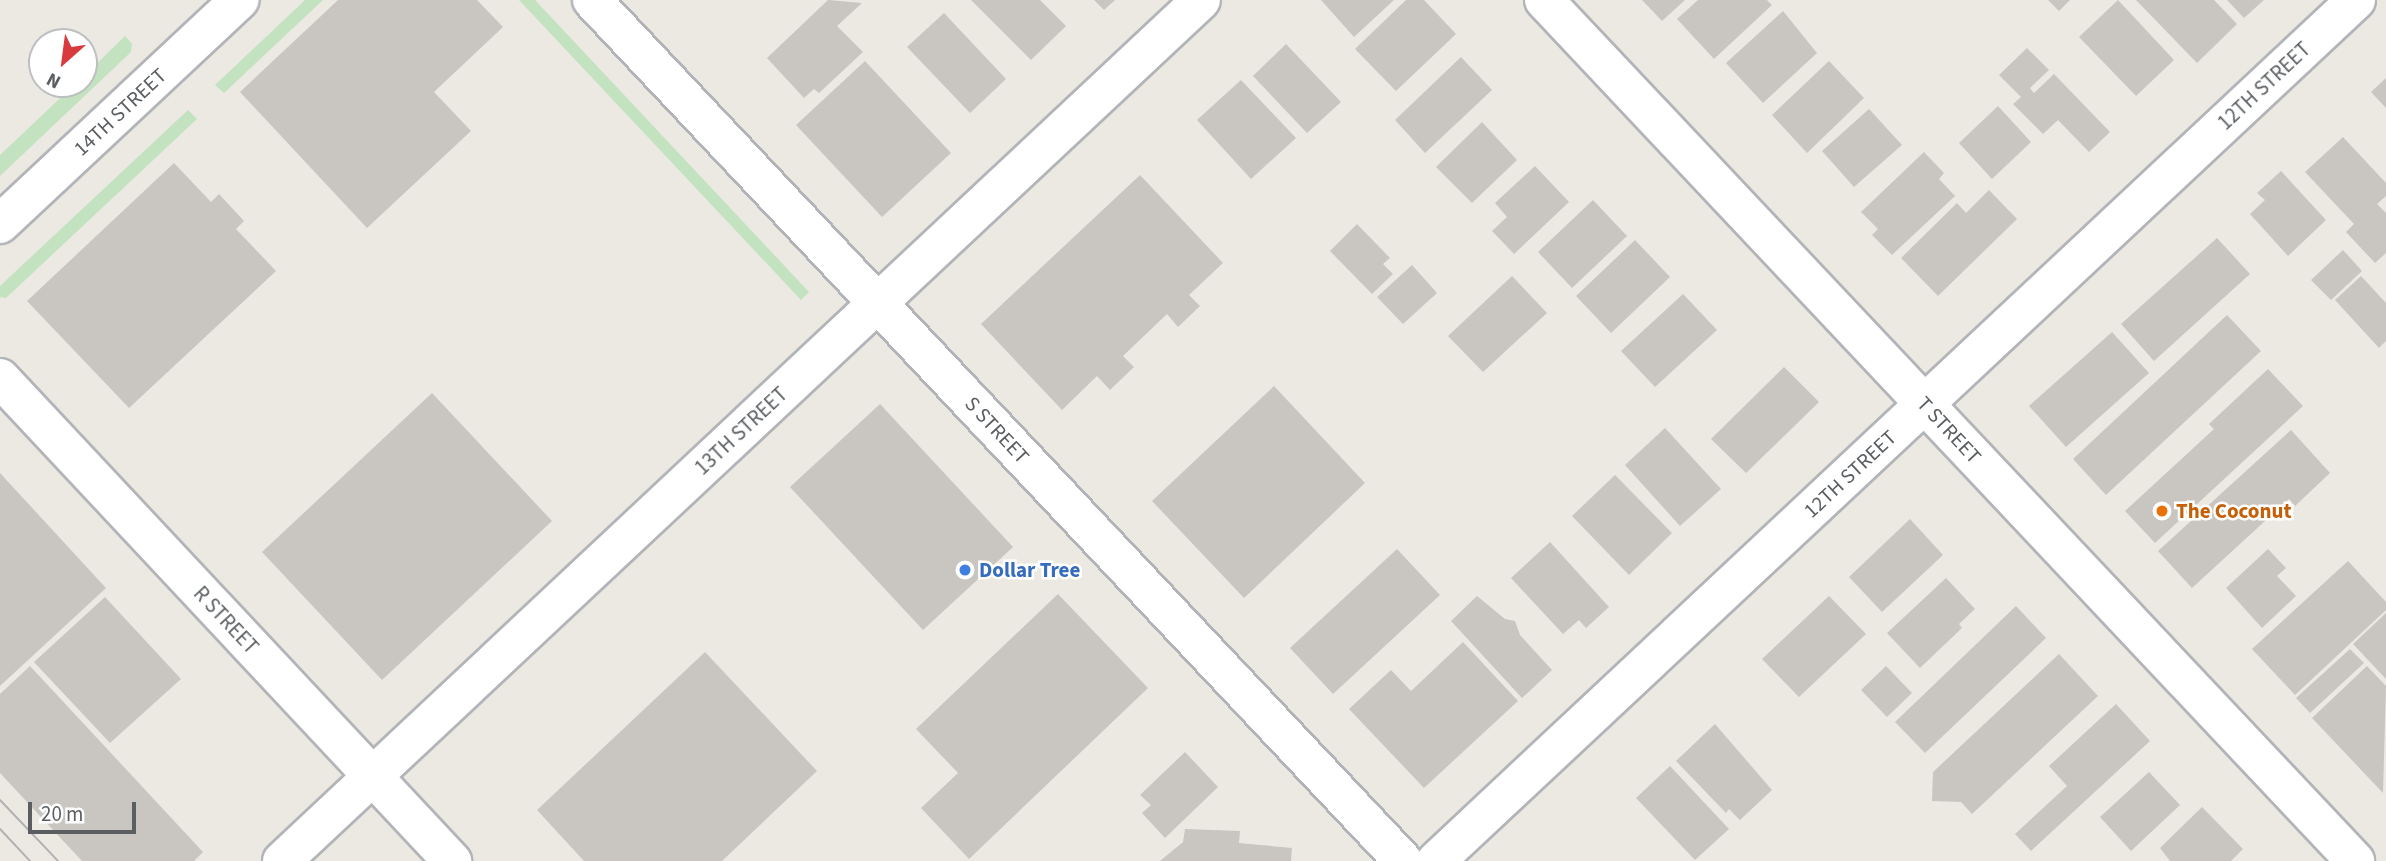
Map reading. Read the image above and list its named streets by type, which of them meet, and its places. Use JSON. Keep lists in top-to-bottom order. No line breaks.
{"streets":{"street":["12TH STREET","14TH STREET","S STREET","T STREET","13TH STREET","R STREET"]},"crossings":[["12TH STREET","T STREET"],["S STREET","13TH STREET"],["13TH STREET","R STREET"]],"places":["The Coconut","Dollar Tree"],"scale_bar":"20 m","north":"bottom left"}
